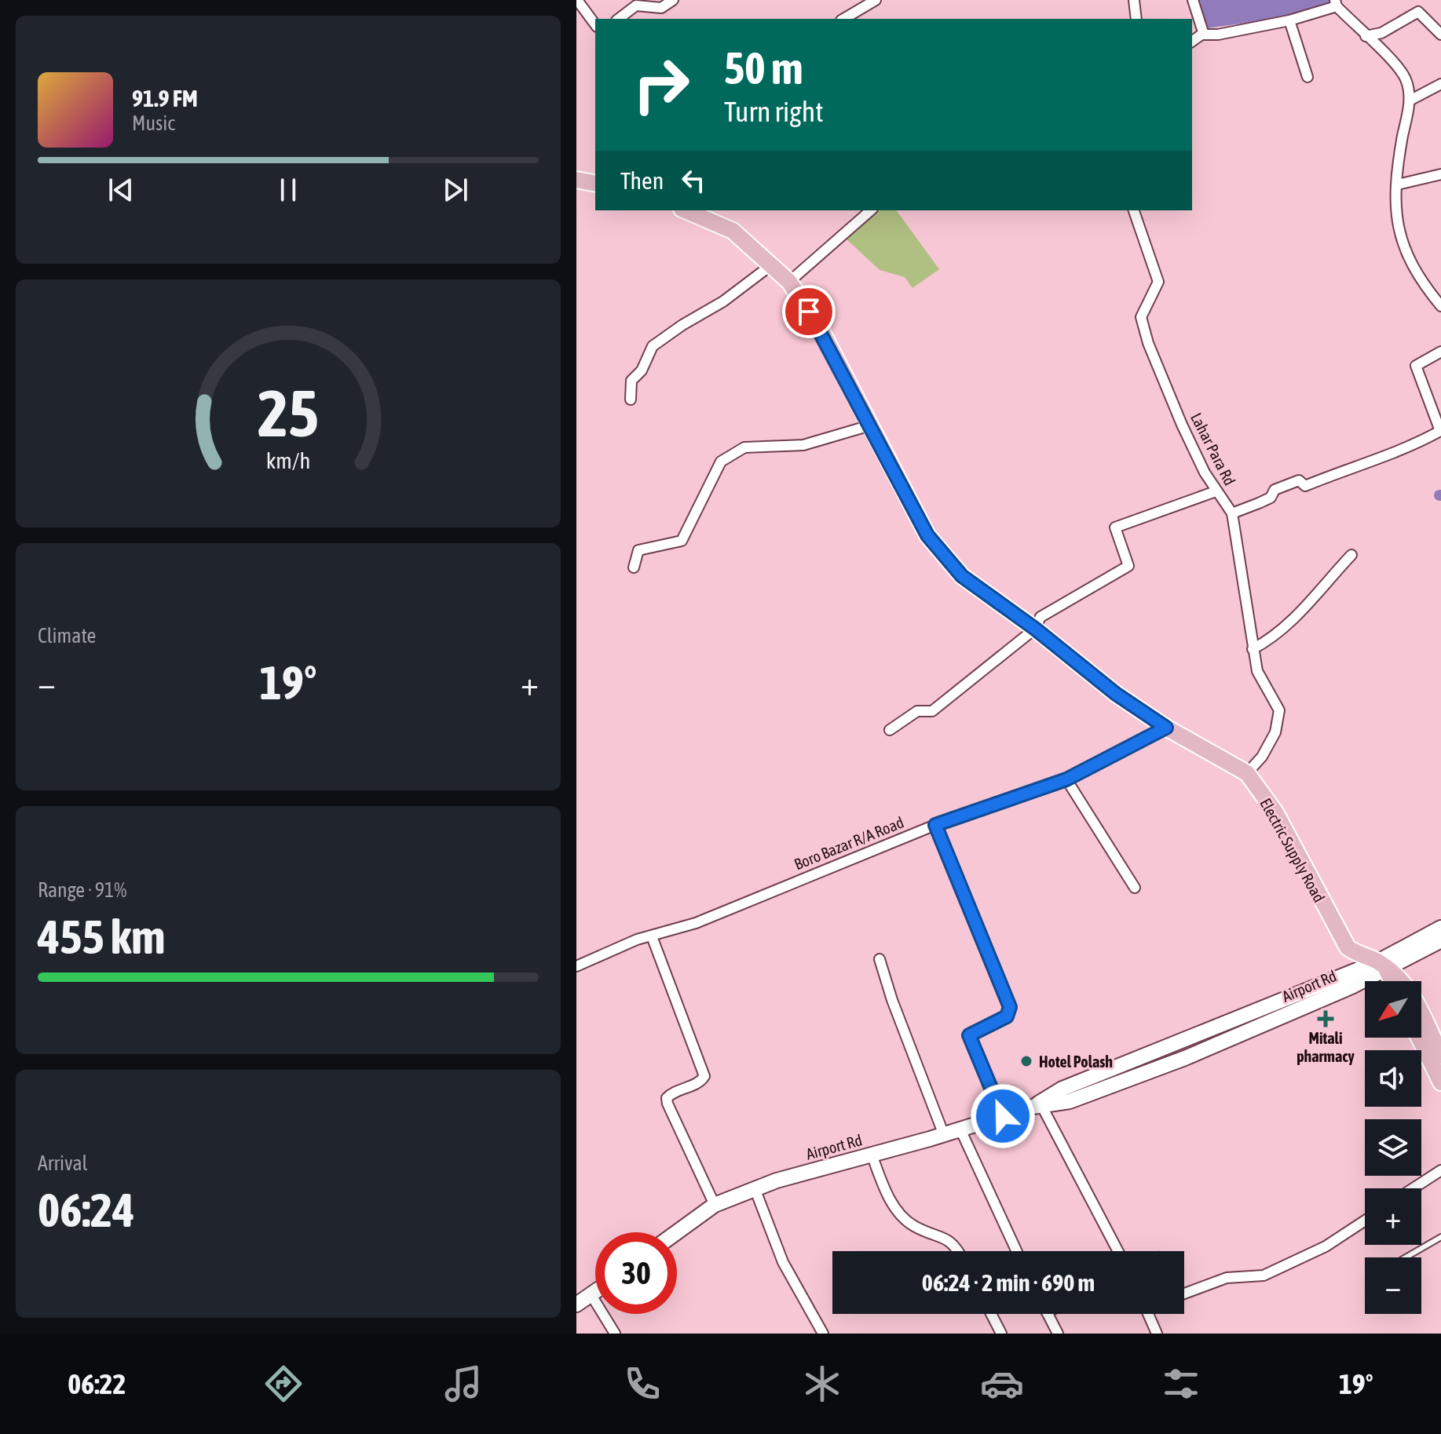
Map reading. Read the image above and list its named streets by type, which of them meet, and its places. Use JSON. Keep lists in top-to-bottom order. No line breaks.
{"streets":{"main road":["Electric Supply Road","Airport Rd"],"street":["Lahar Para Rd","Boro Bazar R/A Road"]},"crossings":[["Lahar Para Rd","Electric Supply Road"],["Boro Bazar R/A Road","Electric Supply Road"],["Electric Supply Road","Airport Rd"]],"places":{"health":["Mitali pharmacy"],"other":["Hotel Polash"]},"north":"bottom left","page":{"turn":["50 m","Turn right"],"song":["91.9 FM","Music"],"then":"Then","tile":["Climate",["Range · 91%","455 km"],["Arrival","06:24"]],"heat":["−","19°","+"],"map_buttons":["+","−"],"limit":"30","trip":"06:24 · 2 min · 690 m","tabs":["06:22","19°"],"gauge":["25","km/h"]}}
